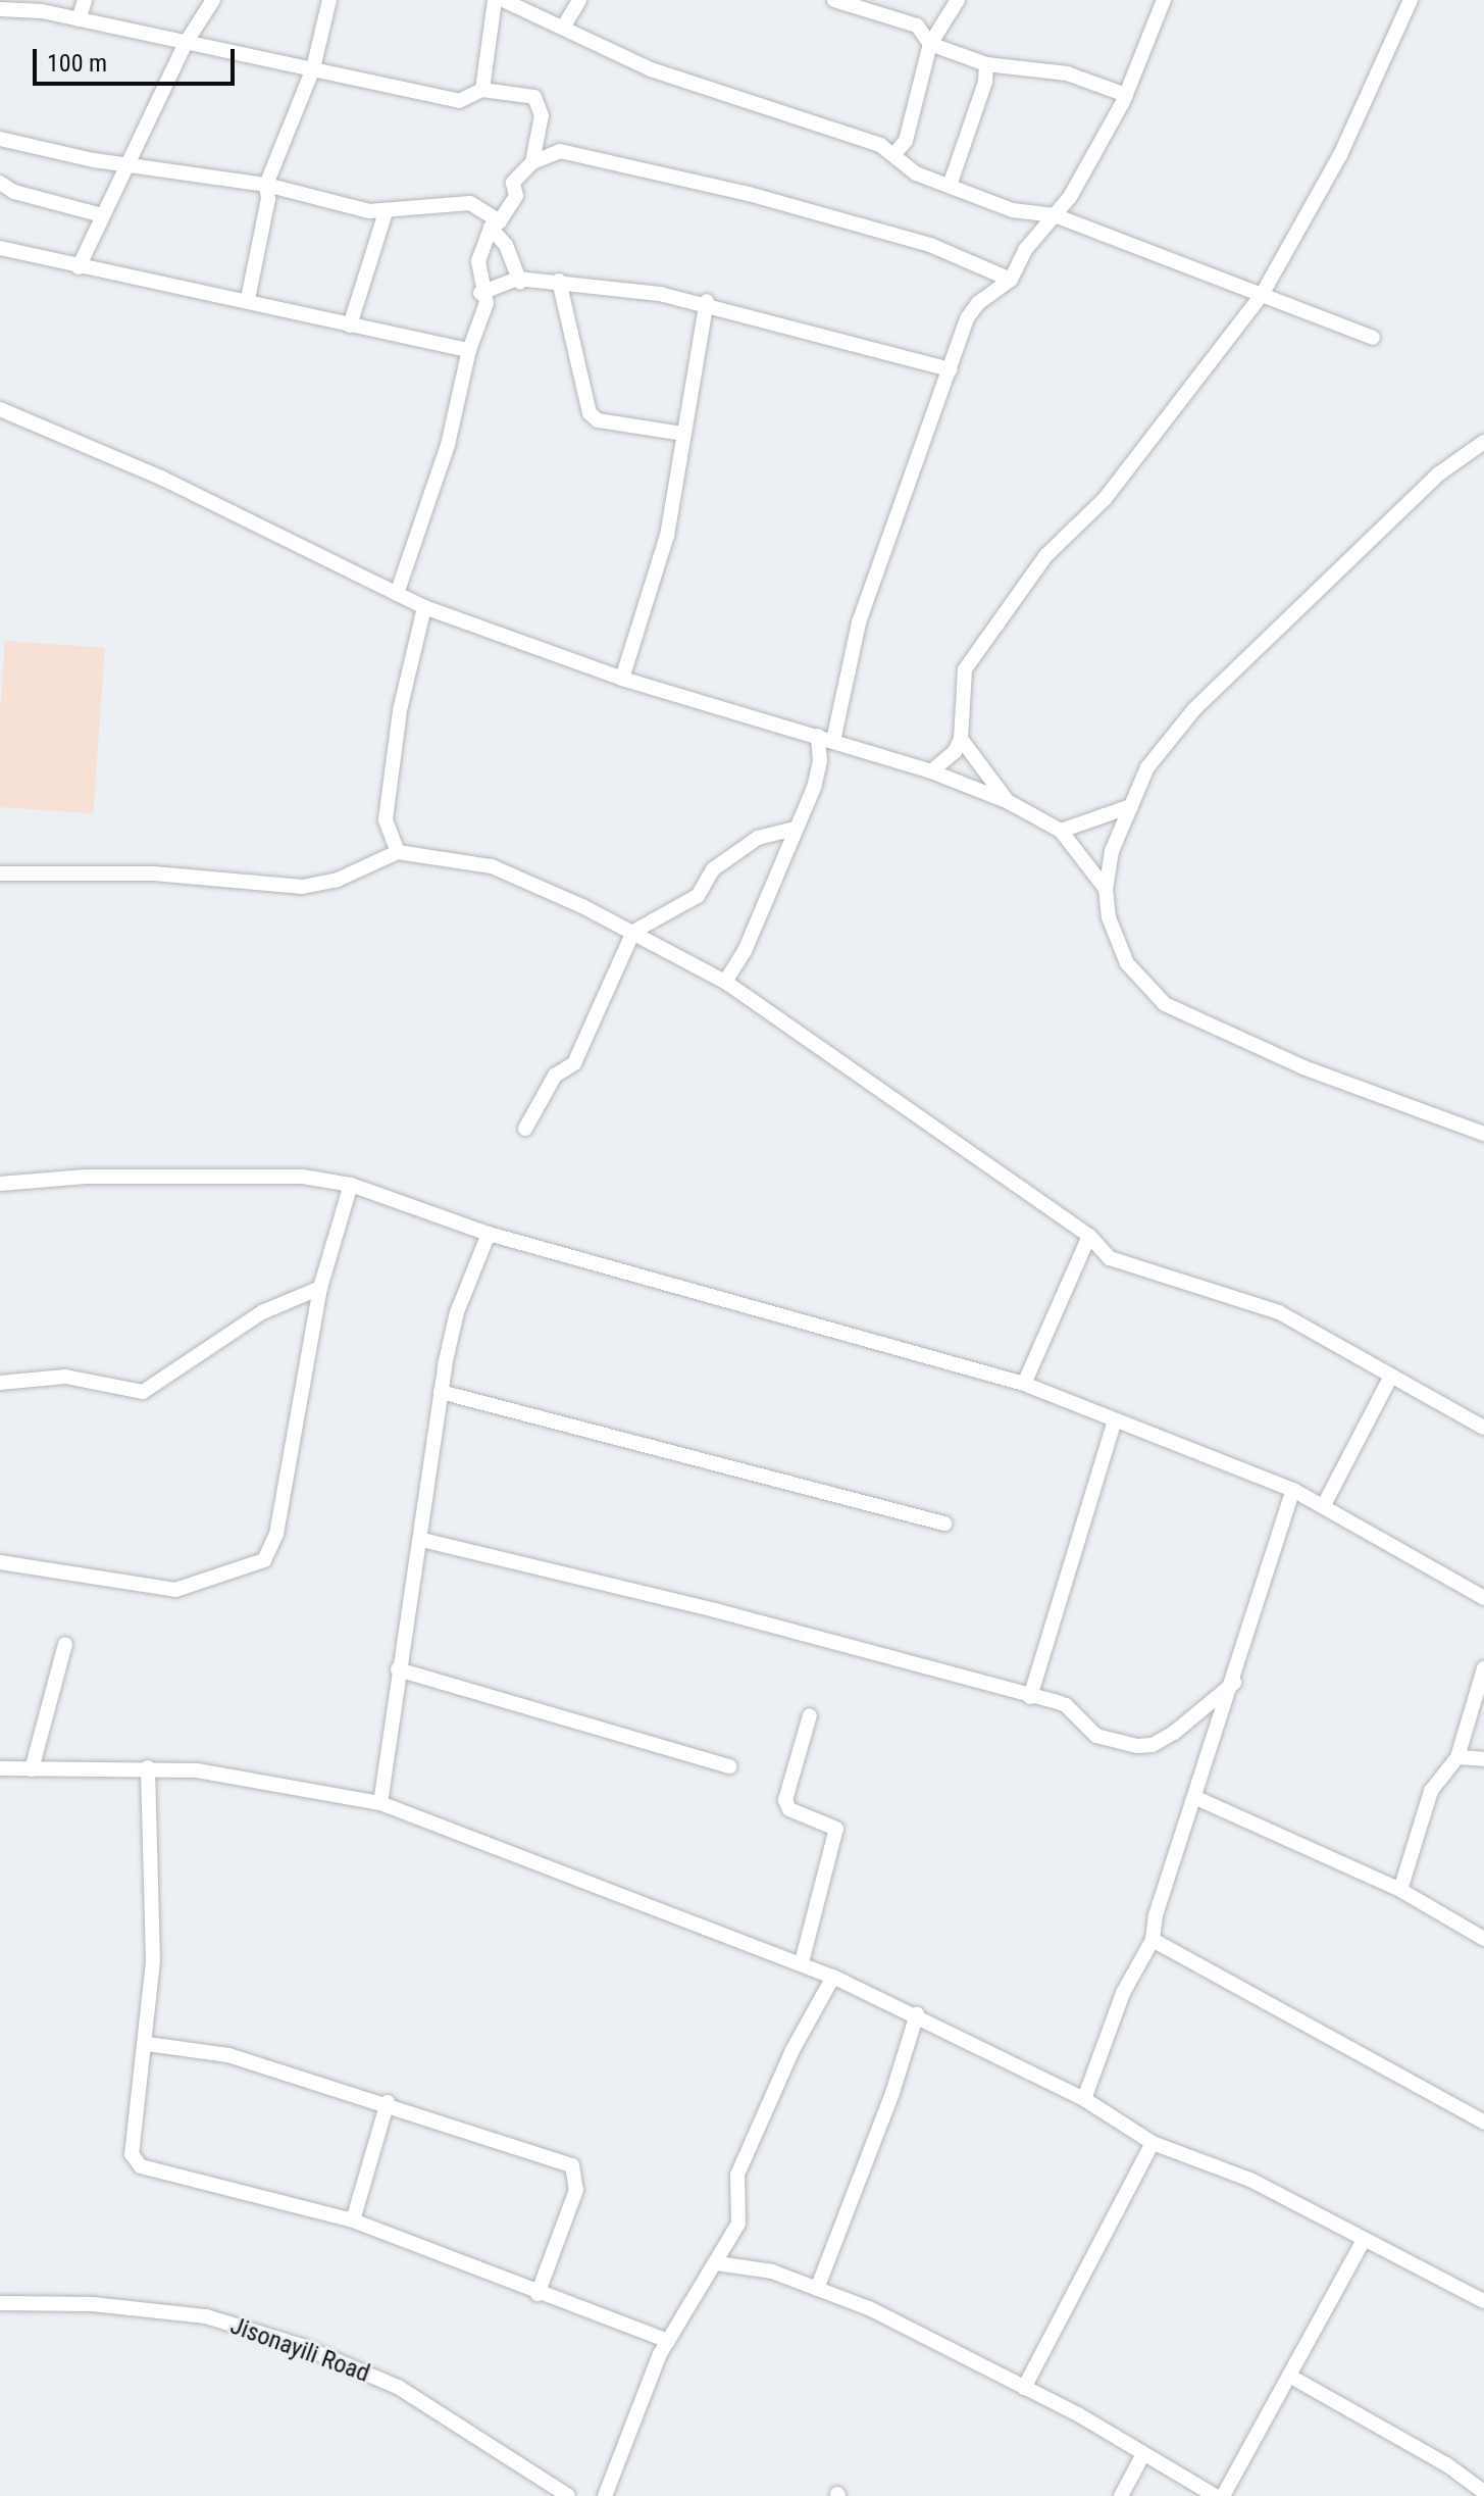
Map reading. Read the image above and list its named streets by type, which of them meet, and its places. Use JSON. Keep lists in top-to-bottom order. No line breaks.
{"streets":{"street":["Jisonayili Road"]},"scale_bar":"100 m"}
